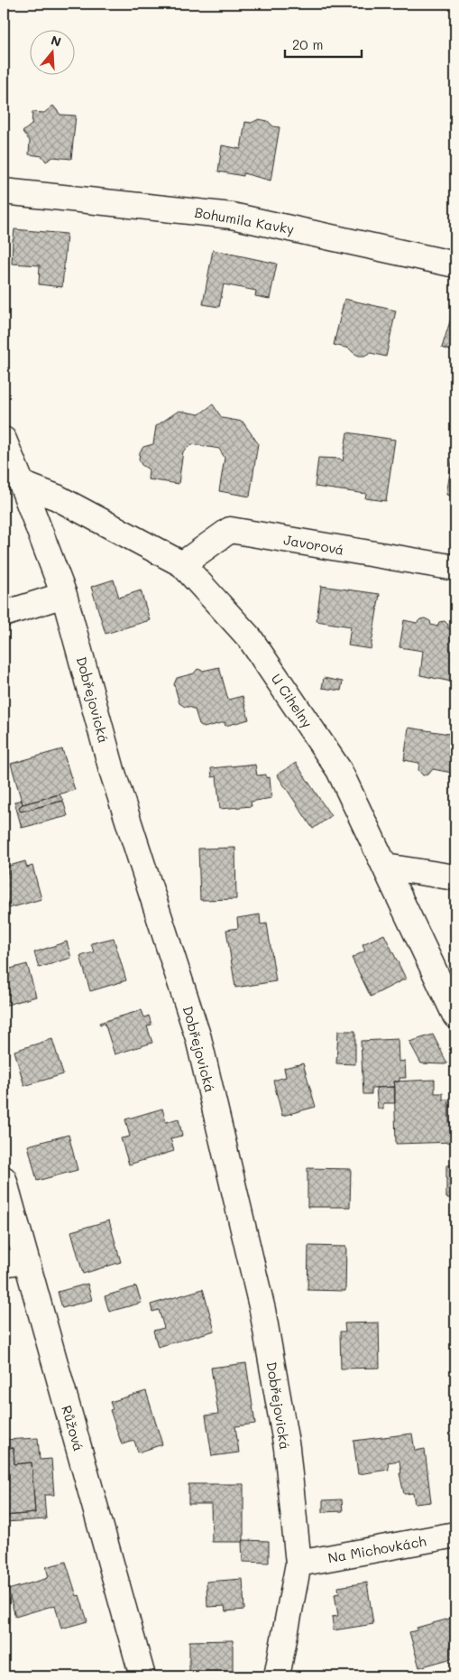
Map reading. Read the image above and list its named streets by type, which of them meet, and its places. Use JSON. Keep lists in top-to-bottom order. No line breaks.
{"streets":{"street":["Bohumila Kavky","Javorová","Dobřejovická","U Cihelny","Růžová","Na Michovkách"]},"crossings":[["Javorová","U Cihelny"],["Dobřejovická","U Cihelny"],["Dobřejovická","Na Michovkách"]],"scale_bar":"20 m","north":"top"}
